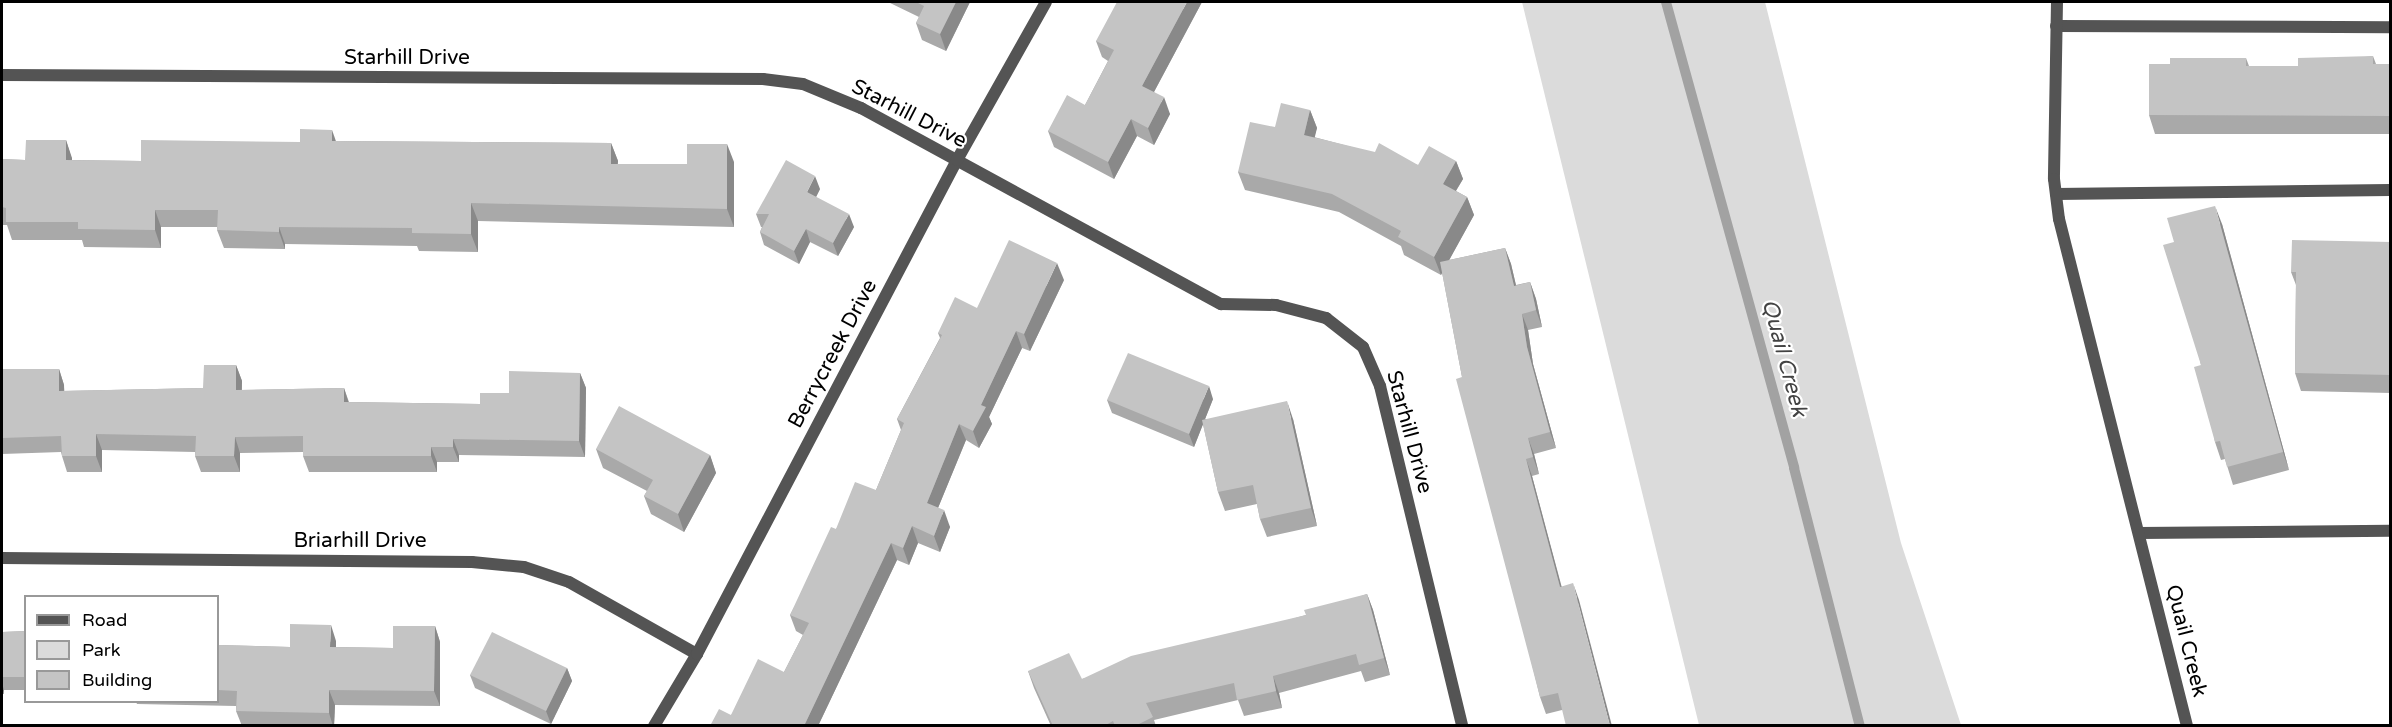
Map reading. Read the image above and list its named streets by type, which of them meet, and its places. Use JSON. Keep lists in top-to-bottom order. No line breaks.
{"streets":{"street":["Starhill Drive","Berrycreek Drive","Briarhill Drive","Quail Creek"]},"crossings":[["Starhill Drive","Berrycreek Drive"],["Berrycreek Drive","Briarhill Drive"]],"water":["Quail Creek"],"legend":["Road","Park","Building"]}
